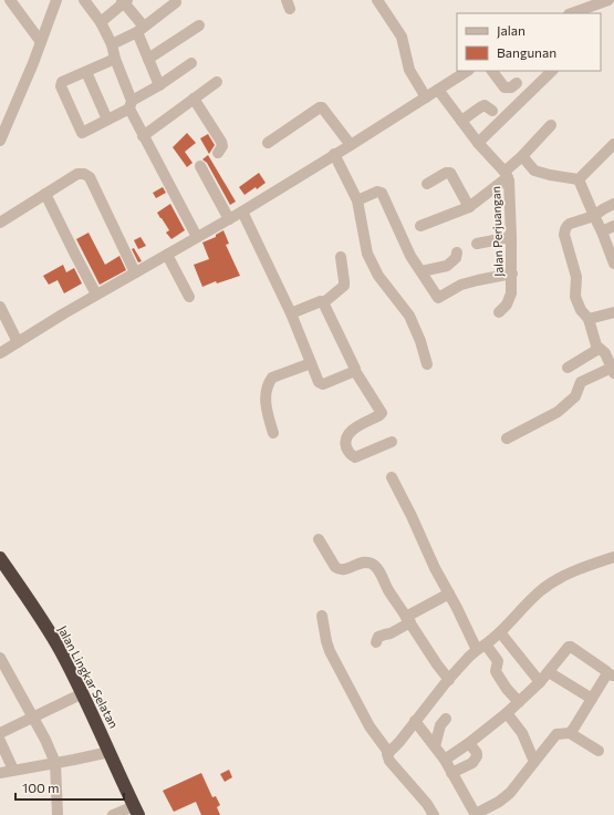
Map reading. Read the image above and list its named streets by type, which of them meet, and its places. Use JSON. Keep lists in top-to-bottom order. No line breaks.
{"streets":{"highway":["Jalan Lingkar Selatan"],"street":["Jalan Perjuangan"]},"legend":["Jalan","Bangunan"],"scale_bar":"100 m"}
